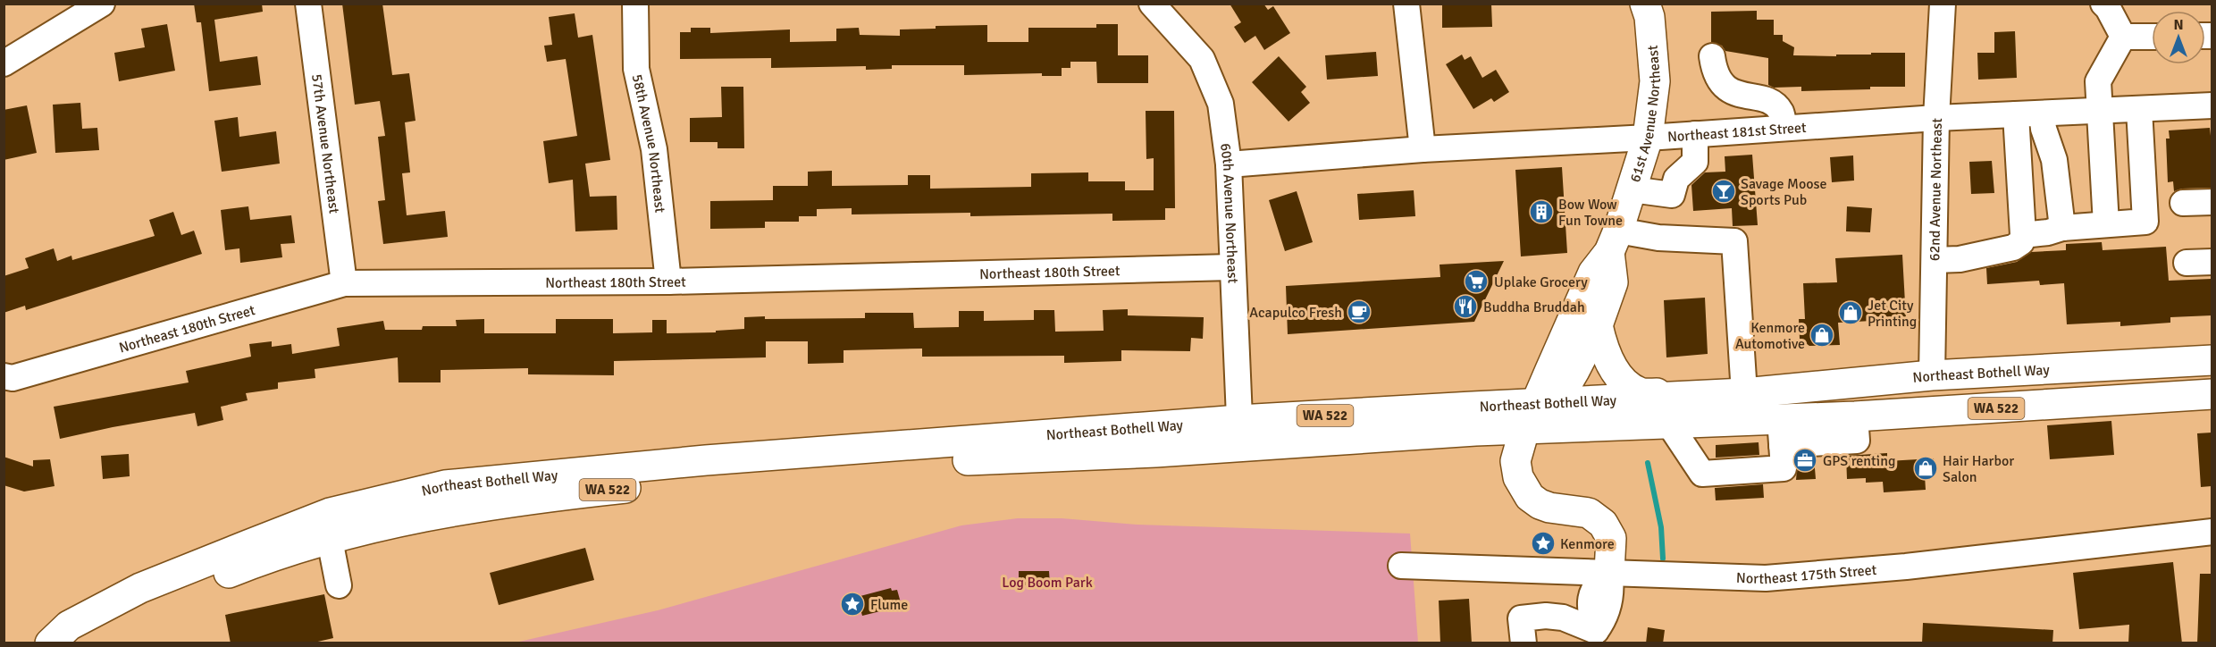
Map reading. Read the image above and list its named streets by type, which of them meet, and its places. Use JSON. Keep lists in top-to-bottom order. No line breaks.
{"streets":{"main road":["61st Avenue Northeast","Northeast Bothell Way","WA 522"],"street":["Northeast 181st Street","58th Avenue Northeast","57th Avenue Northeast","62nd Avenue Northeast","60th Avenue Northeast","Northeast 180th Street","Northeast 175th Street"]},"crossings":[["61st Avenue Northeast","Northeast 181st Street"],["61st Avenue Northeast","Northeast Bothell Way"],["61st Avenue Northeast","Northeast 175th Street"],["Northeast 181st Street","62nd Avenue Northeast"],["Northeast 181st Street","60th Avenue Northeast"],["58th Avenue Northeast","Northeast 180th Street"],["57th Avenue Northeast","Northeast 180th Street"],["62nd Avenue Northeast","Northeast Bothell Way"],["60th Avenue Northeast","Northeast 180th Street"],["60th Avenue Northeast","Northeast Bothell Way"]],"parks":["Log Boom Park"],"places":{"bar":["Savage Moose Sports Pub"],"building":["Bow Wow Fun Towne"],"supermarket":["Uplake Grocery"],"restaurant":["Buddha Bruddah"],"cafe":["Acapulco Fresh"],"shop":["Jet City Printing","Kenmore Automotive","Hair Harbor Salon"],"office":["GPS renting"],"place":["Kenmore","Flume"]},"north":"top"}
